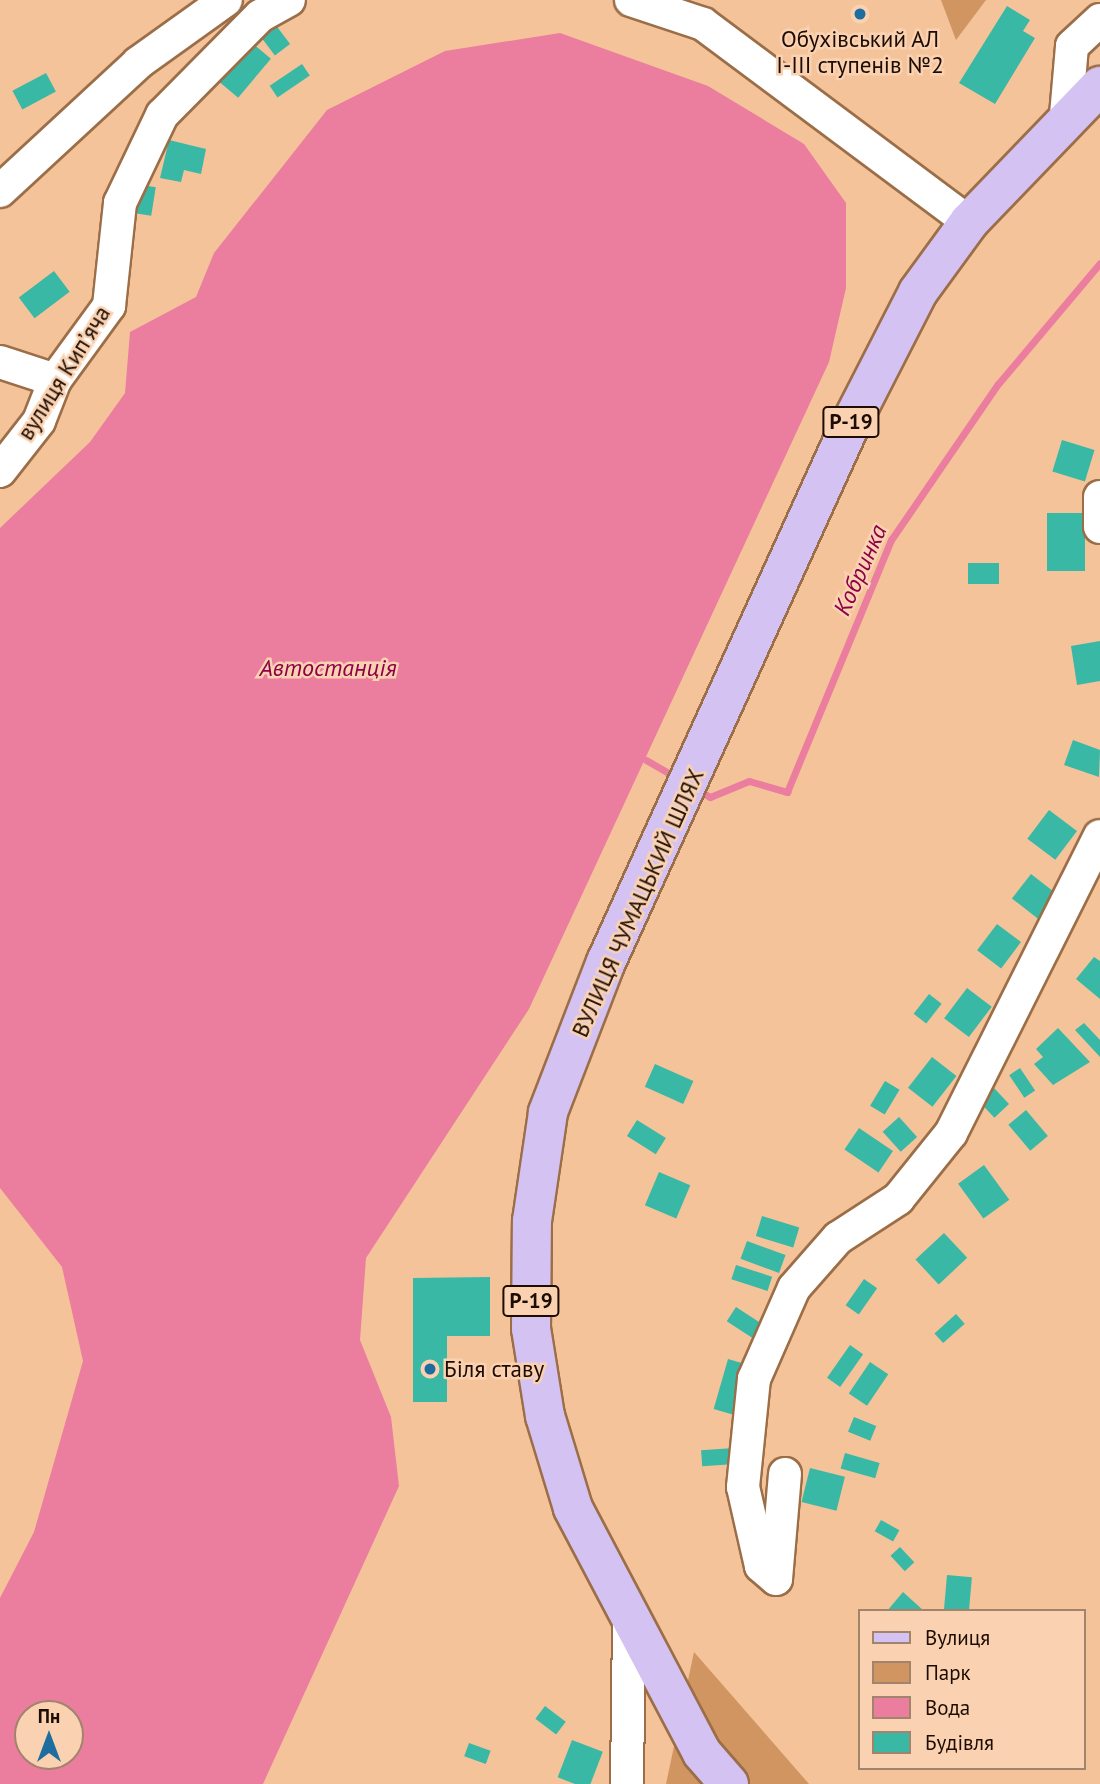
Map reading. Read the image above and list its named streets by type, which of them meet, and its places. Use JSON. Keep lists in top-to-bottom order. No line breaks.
{"streets":{"main road":["Р-19","ВУЛИЦЯ ЧУМАЦЬКИЙ ШЛЯХ"],"street":["вулиця Кипʼяча"]},"water":["Кобринка","Автостанція"],"places":["Обухівський АЛ І-ІІІ ступенів №2","Біля ставу"],"legend":["Вулиця","Парк","Вода","Будівля"],"north":"top"}
